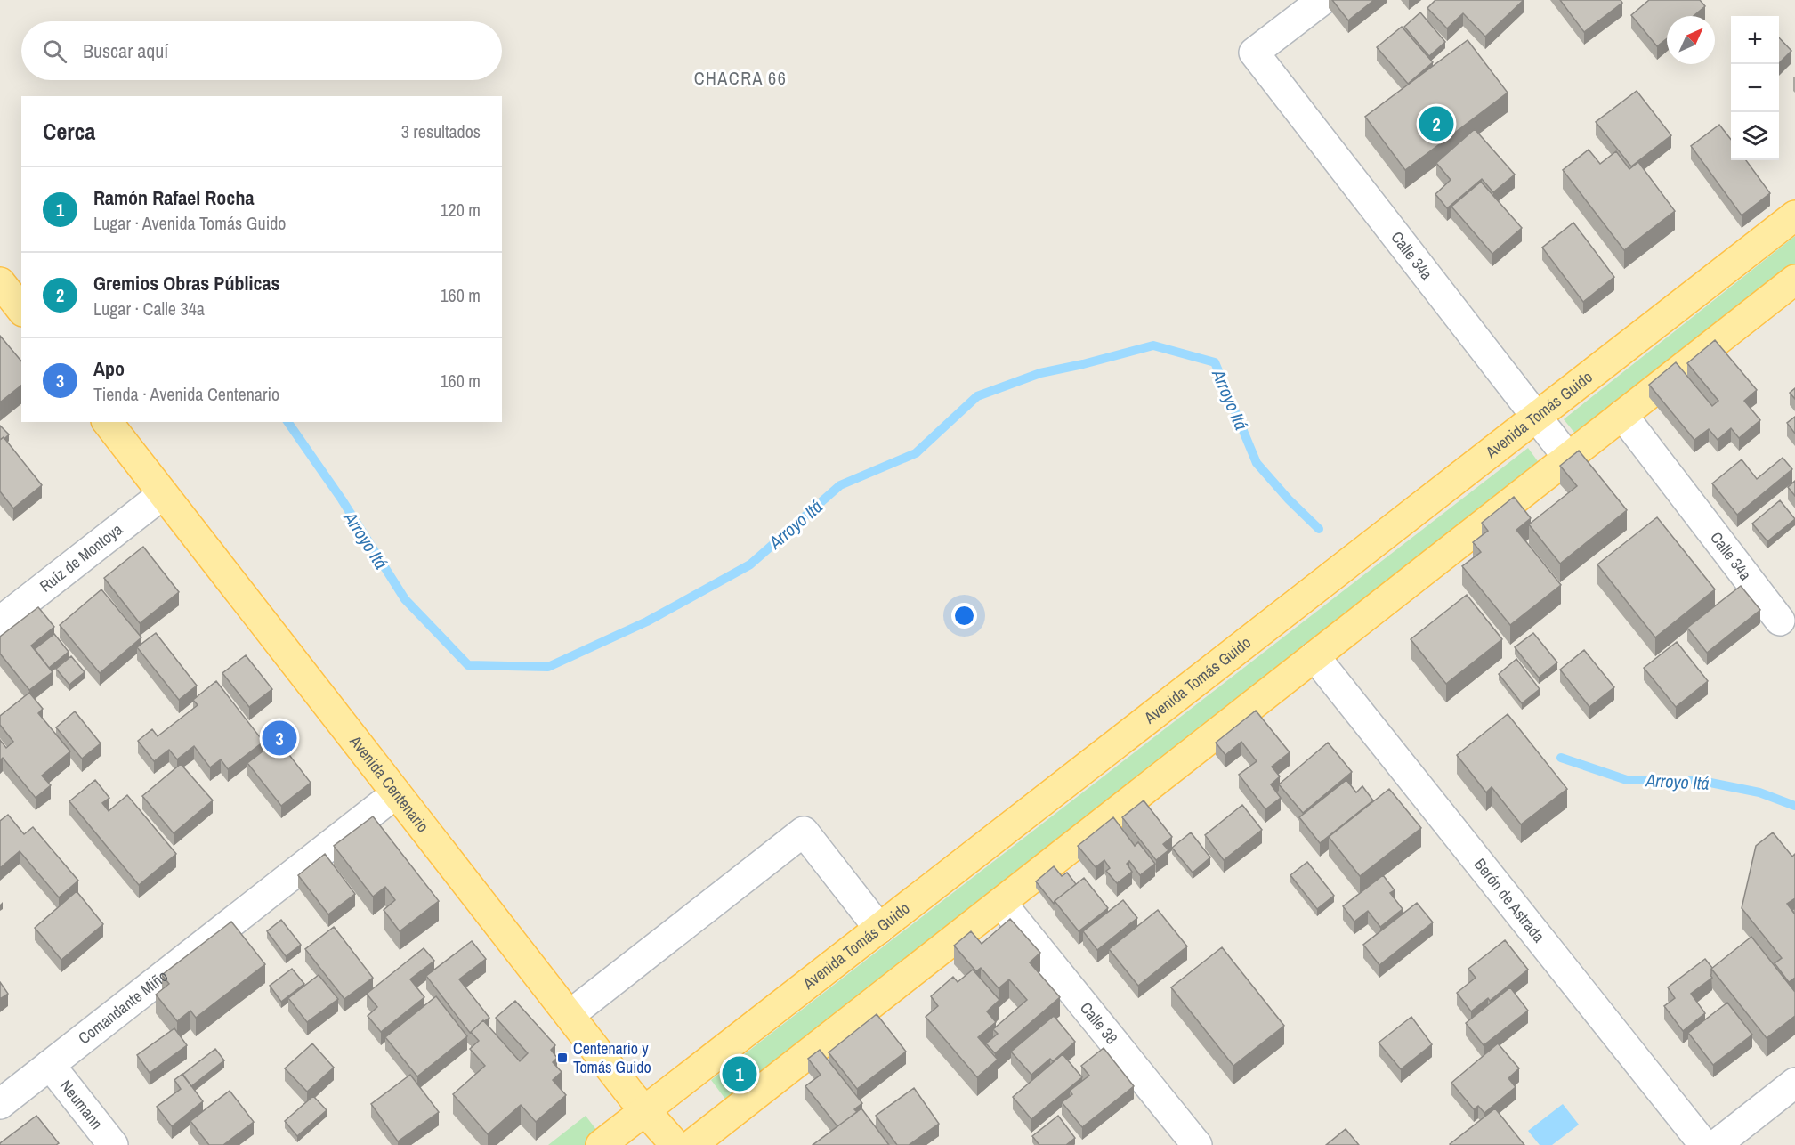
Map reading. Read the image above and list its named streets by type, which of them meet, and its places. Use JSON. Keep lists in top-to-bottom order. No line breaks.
{"streets":{"main road":["Avenida Tomás Guido","Avenida Centenario"],"street":["Calle 34a","Ruíz de Montoya","Berón de Astrada","Comandante Miño","Calle 38","Neumann"]},"crossings":[["Calle 34a","Avenida Tomás Guido"],["Avenida Tomás Guido","Avenida Centenario"],["Ruíz de Montoya","Avenida Centenario"],["Avenida Centenario","Comandante Miño"],["Comandante Miño","Neumann"]],"districts":["CHACRA 66"],"water":["Arroyo Itá"],"places":{"transit":["Centenario y Tomás Guido"]},"north":"top right","page":{"map_buttons":["+","−"],"search":"Buscar aquí","heading":["Cerca","3 resultados"],"pins":["2","3","1"],"list":[{"mark":"1","name":"Ramón Rafael Rocha","note":"Lugar · Avenida Tomás Guido","value":"120 m"},{"mark":"2","name":"Gremios Obras Públicas","note":"Lugar · Calle 34a","value":"160 m"},{"mark":"3","name":"Apo","note":"Tienda · Avenida Centenario","value":"160 m"}]}}
